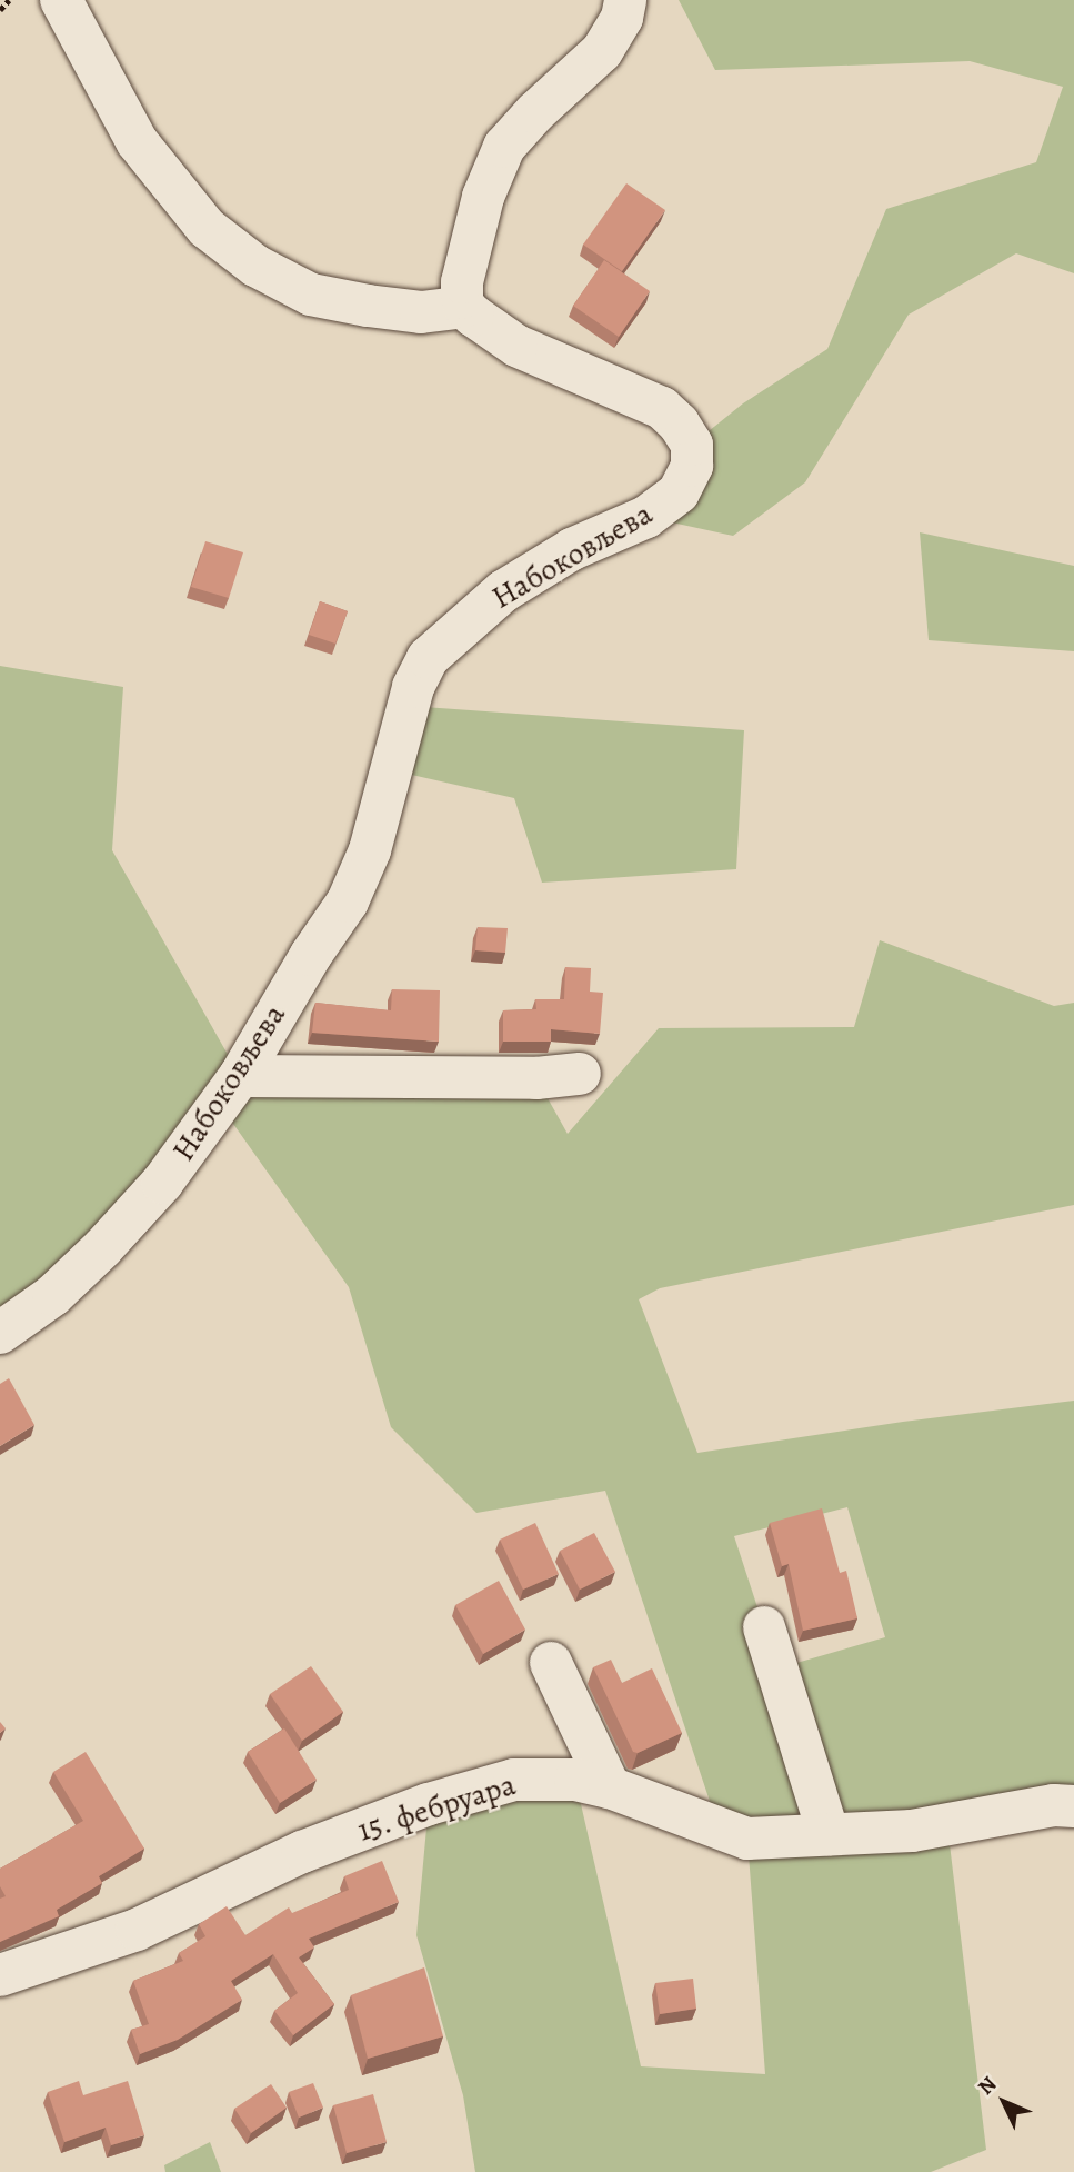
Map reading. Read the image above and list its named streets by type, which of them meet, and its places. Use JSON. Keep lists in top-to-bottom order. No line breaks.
{"streets":{"street":["Набоковљева","15. фебруара"]},"north":"top left"}
